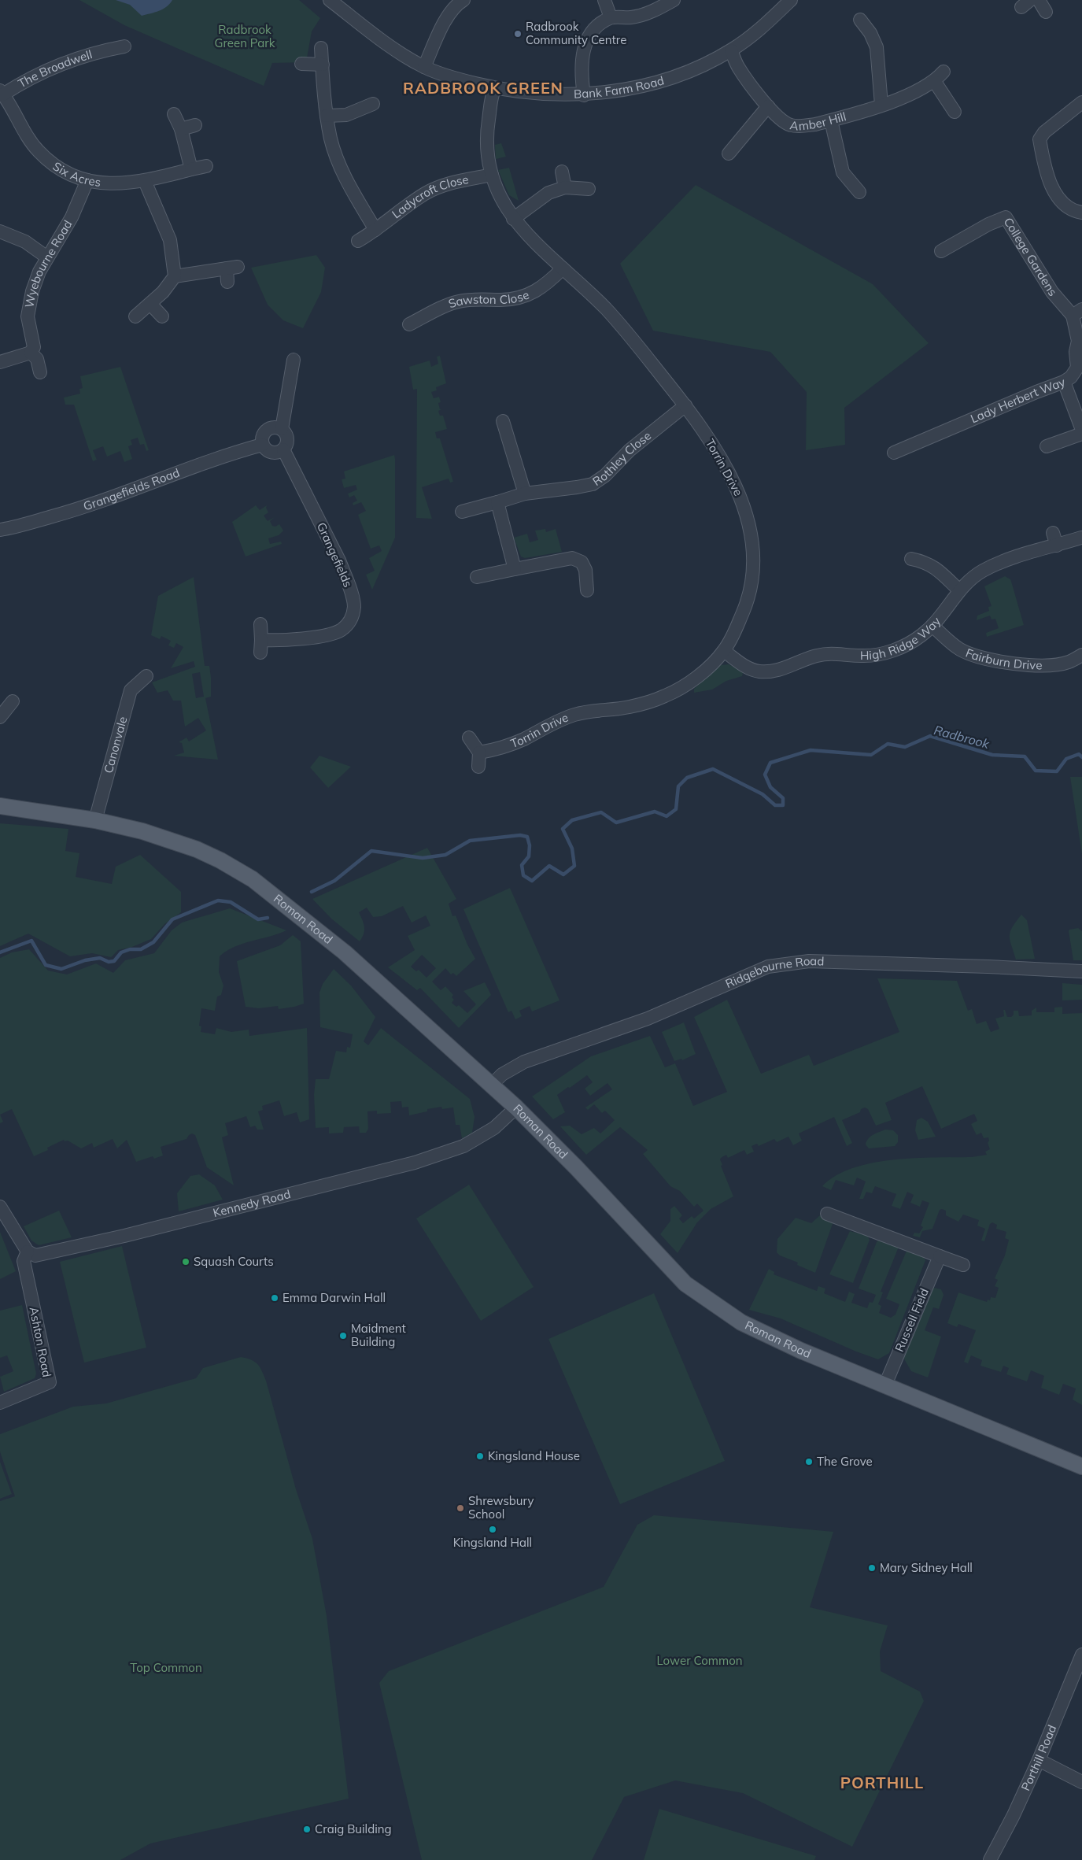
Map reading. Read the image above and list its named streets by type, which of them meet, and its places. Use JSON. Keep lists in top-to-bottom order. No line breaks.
{"streets":{"main road":["Roman Road"],"street":["The Broadwell","Bank Farm Road","Amber Hill","Six Acres","Ladycroft Close","College Gardens","Wyebourne Road","Sawston Close","Lady Herbert Way","Rothley Close","Torrin Drive","Grangefields Road","Grangefields","High Ridge Way","Fairburn Drive","Canonvale","Ridgebourne Road","Kennedy Road","Russell Field","Ashton Road","Porthill Road"]},"crossings":[["The Broadwell","Six Acres"],["Bank Farm Road","Amber Hill"],["Bank Farm Road","Torrin Drive"],["Six Acres","Wyebourne Road"],["Ladycroft Close","Torrin Drive"],["College Gardens","Lady Herbert Way"],["Sawston Close","Torrin Drive"],["Rothley Close","Torrin Drive"],["Torrin Drive","High Ridge Way"],["Grangefields Road","Grangefields"],["High Ridge Way","Fairburn Drive"],["Canonvale","Roman Road"],["Roman Road","Ridgebourne Road"],["Roman Road","Kennedy Road"],["Roman Road","Russell Field"],["Kennedy Road","Ashton Road"]],"districts":["RADBROOK GREEN","PORTHILL"],"water":["Radbrook"],"parks":["Radbrook Green Park","Lower Common","Top Common"],"places":["Radbrook Community Centre","Squash Courts","Emma Darwin Hall","Maidment Building","Kingsland House","The Grove","Shrewsbury School","Kingsland Hall","Mary Sidney Hall","Craig Building"]}
